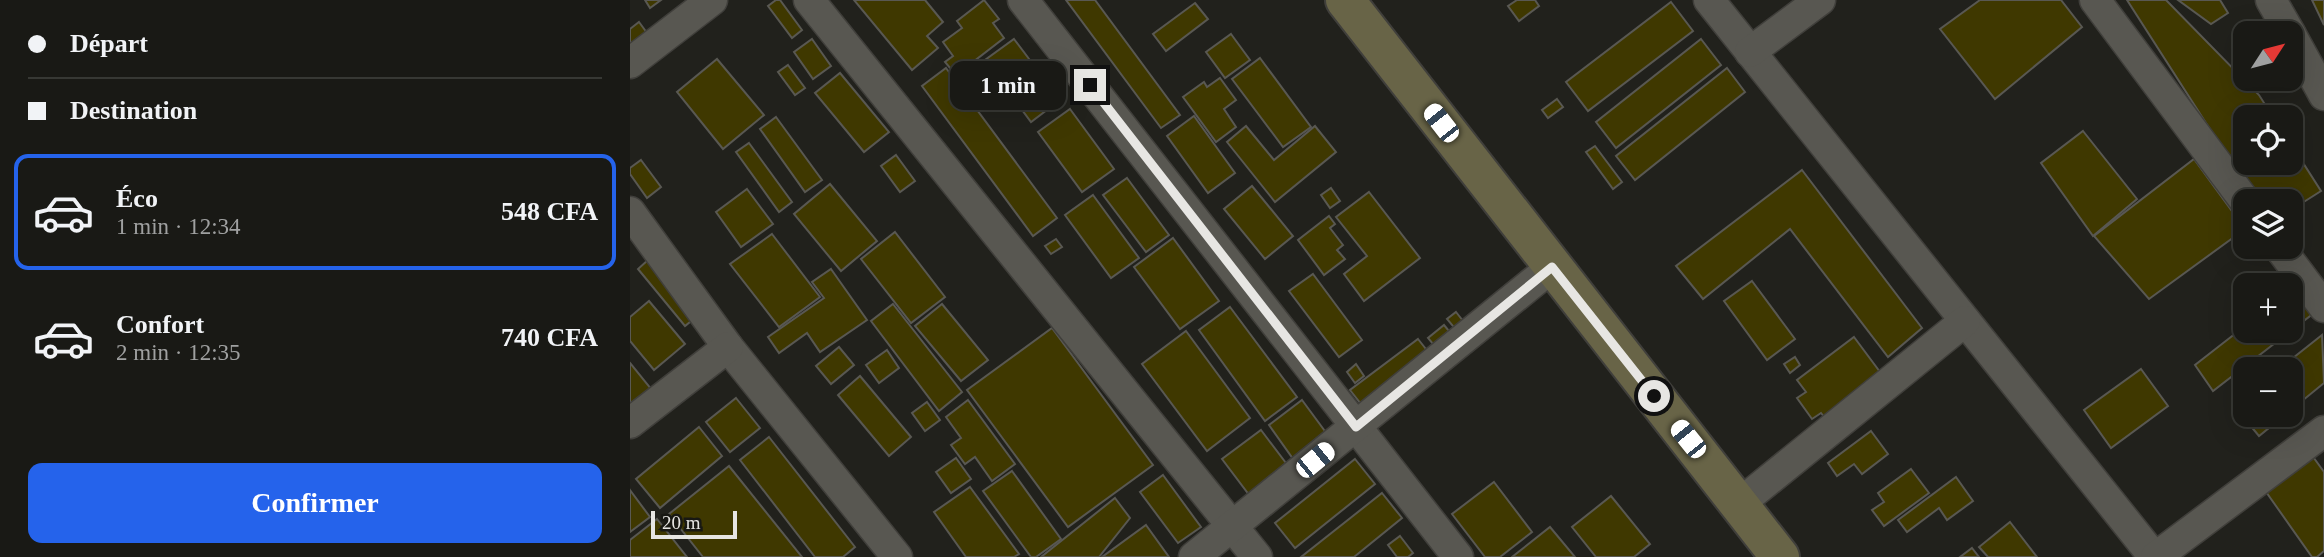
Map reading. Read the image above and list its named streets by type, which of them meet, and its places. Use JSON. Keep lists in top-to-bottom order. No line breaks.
{"scale_bar":"20 m","north":"top right","page":{"banner":["Départ","Destination"],"map_buttons":["+","−"],"bubble":"1 min","list":[{"name":"Éco","note":"1 min · 12:34","value":"548 CFA"},{"name":"Confort","note":"2 min · 12:35","value":"740 CFA"}],"buttons":"Confirmer","scale":"20 m"}}
